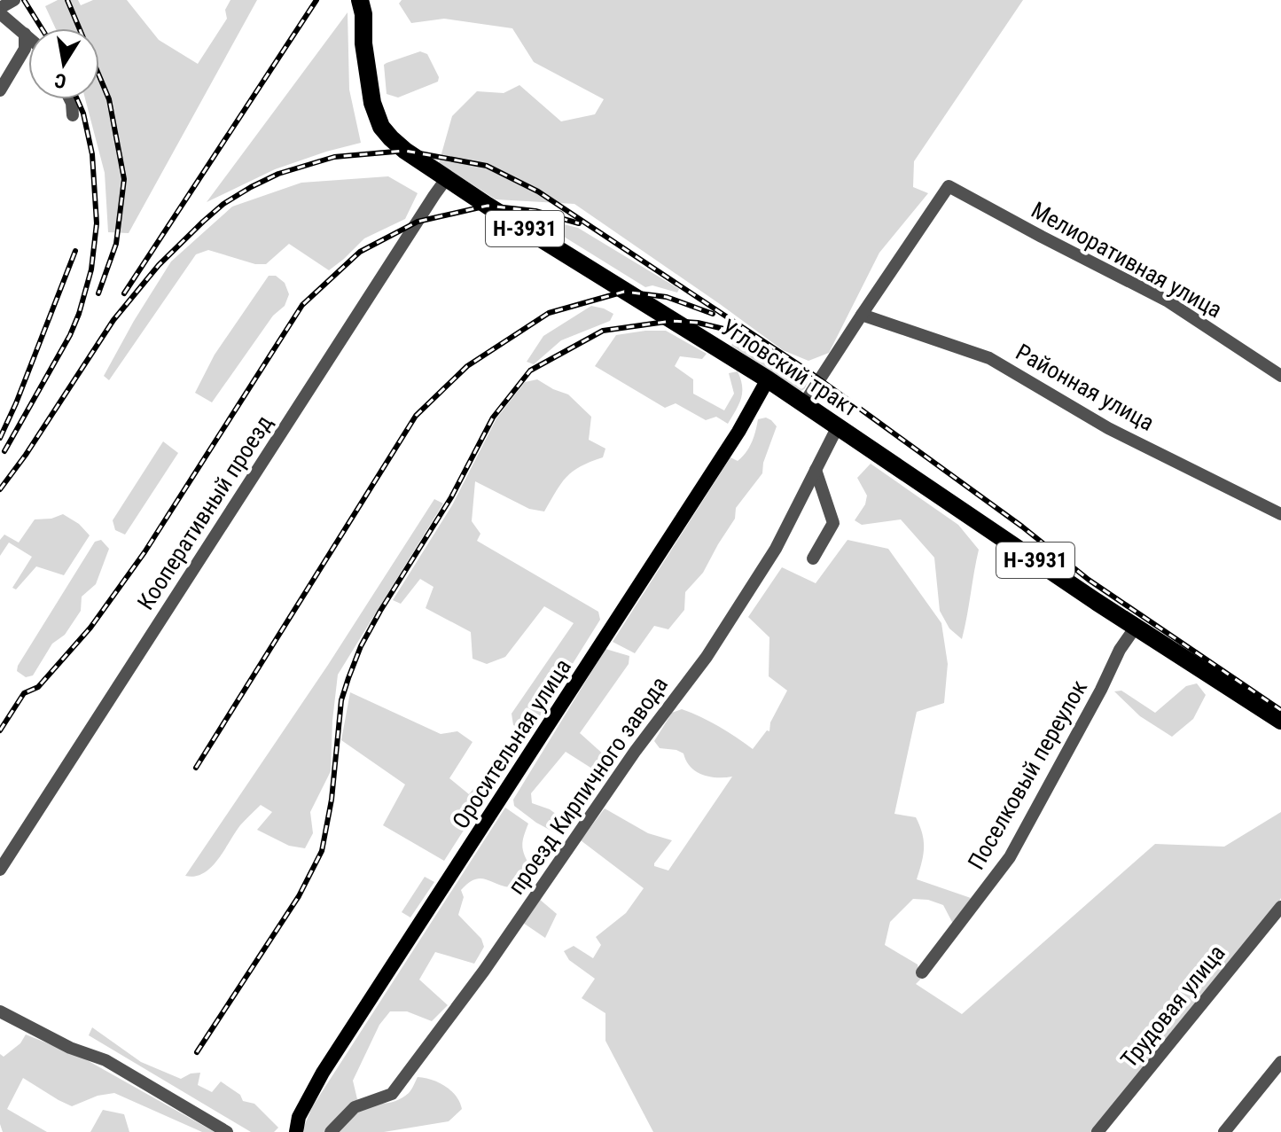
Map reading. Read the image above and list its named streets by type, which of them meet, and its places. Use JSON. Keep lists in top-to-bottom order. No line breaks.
{"streets":{"highway":["Н-3931","Угловский тракт"],"main road":["Оросительная улица"],"street":["Мелиоративная улица","Районная улица","Кооперативный проезд","Поселковый переулок","проезд Кирпичного завода","Трудовая улица"]},"crossings":[["Мелиоративная улица","Районная улица"],["Угловский тракт","Кооперативный проезд"],["Угловский тракт","Оросительная улица"],["Угловский тракт","Поселковый переулок"],["Угловский тракт","проезд Кирпичного завода"]],"north":"bottom"}
